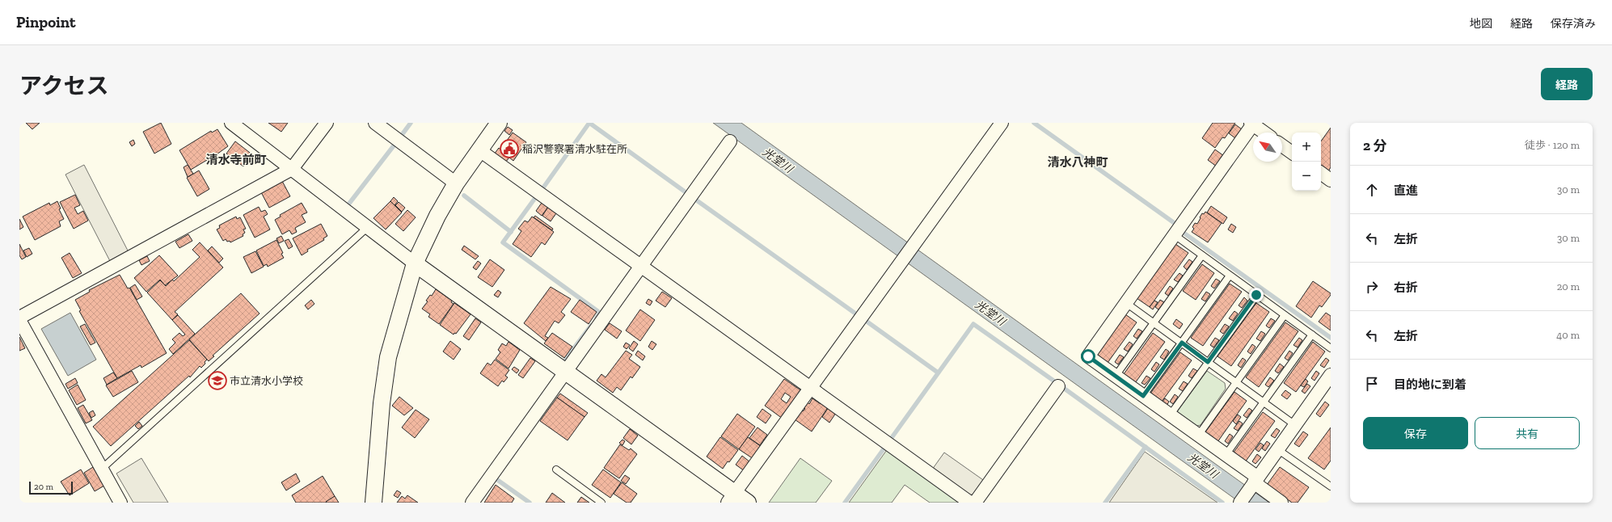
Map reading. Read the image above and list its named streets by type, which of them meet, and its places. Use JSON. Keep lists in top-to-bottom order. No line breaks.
{"districts":["清水寺前町","清水八神町"],"water":["光堂川"],"places":{"public building":["稲沢警察署清水駐在所"],"school or university":["市立清水小学校"]},"scale_bar":"20 m","north":"top left","page":{"header":"Pinpoint","nav":["地図","経路","保存済み"],"title":"アクセス","buttons":["経路",["保存","共有"]],"heading":["2 分","徒歩 · 120 m"],"map_buttons":["+","−"],"list":[["直進","30 m"],["左折","30 m"],["右折","20 m"],["左折","40 m"],"目的地に到着"],"scale":"20 m"}}
